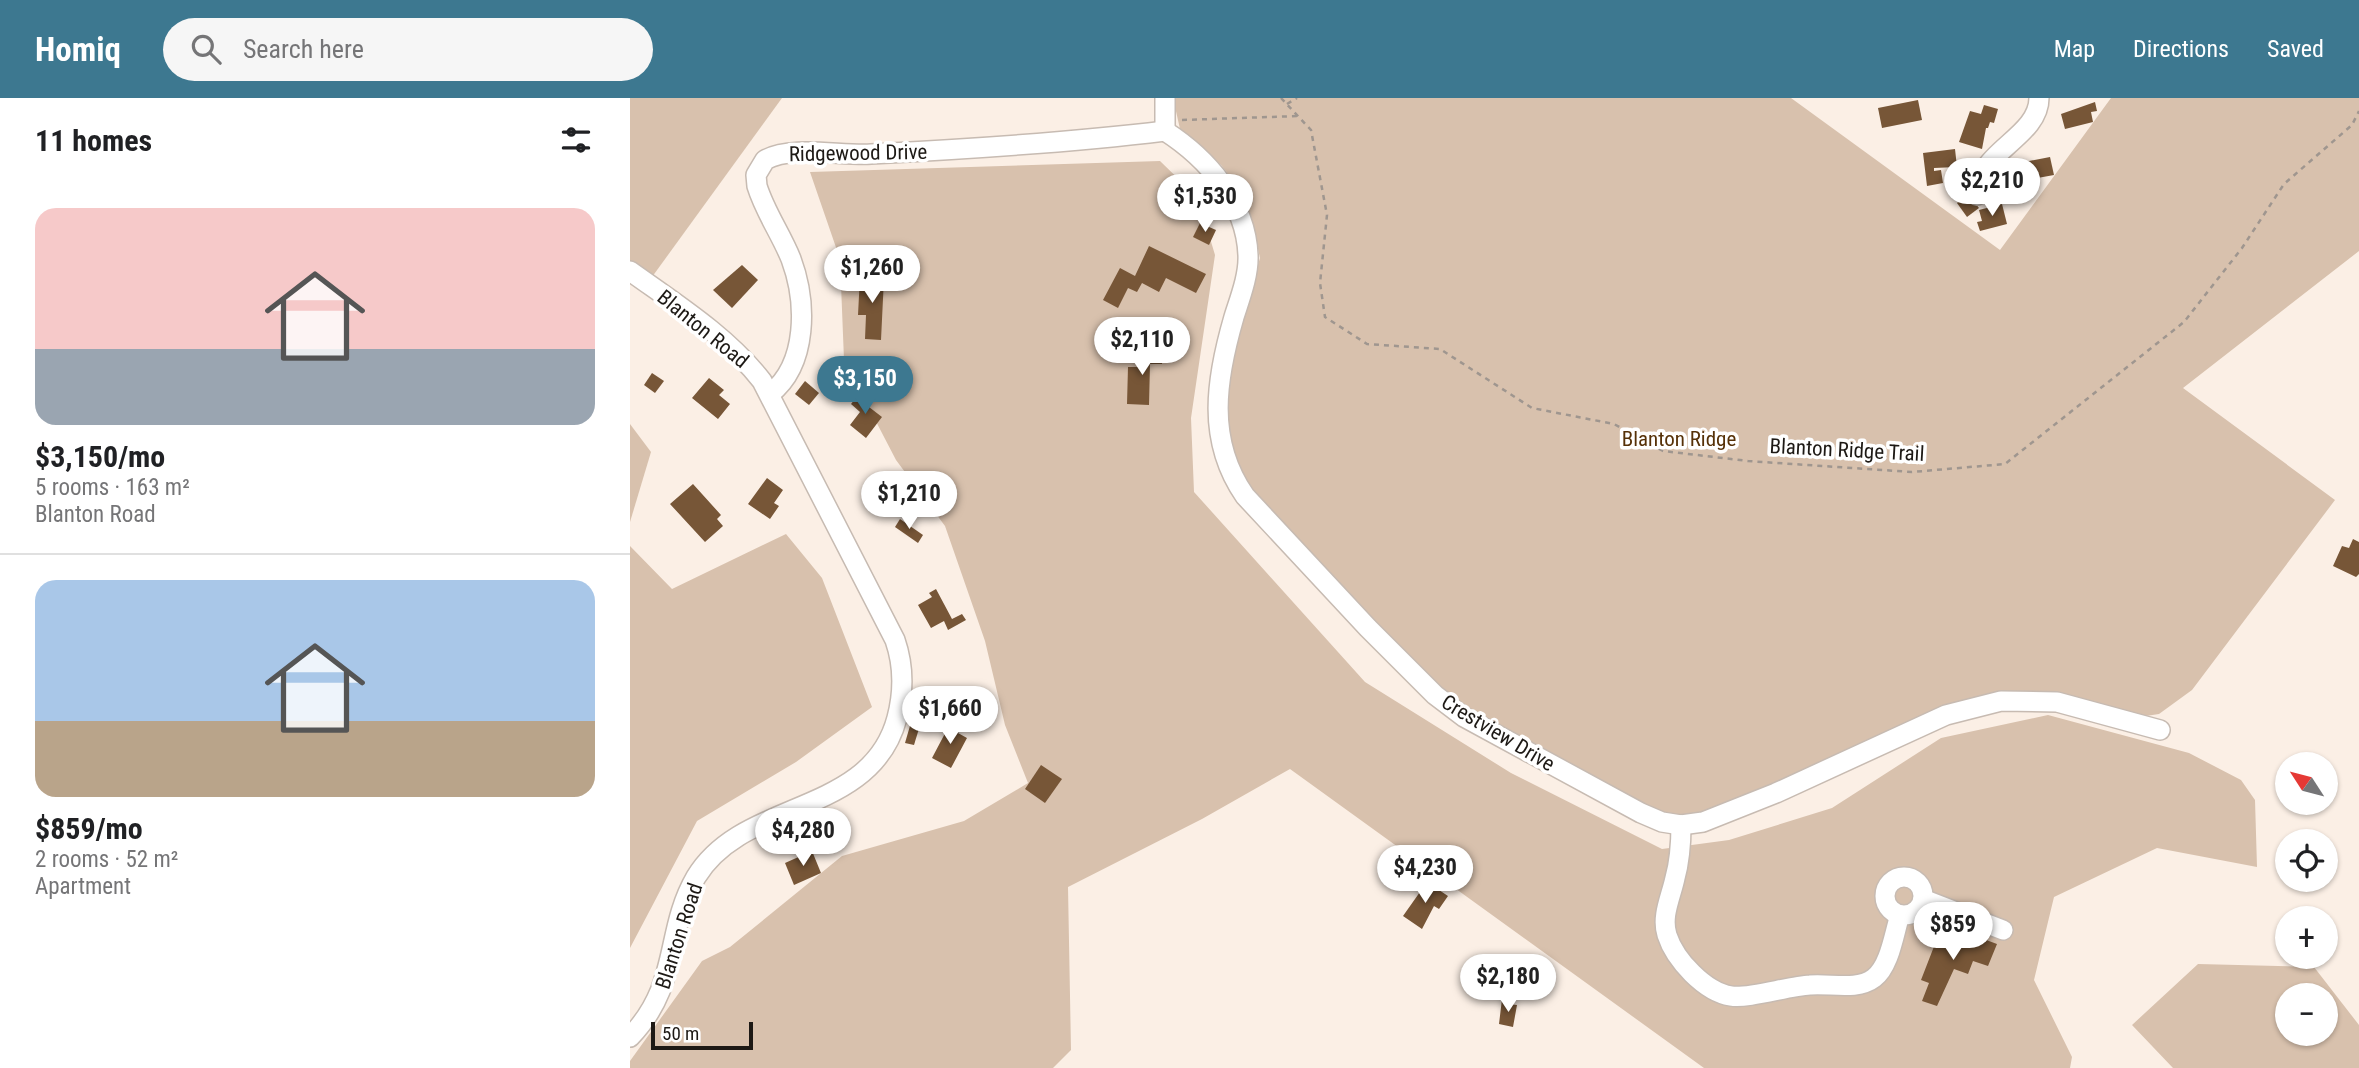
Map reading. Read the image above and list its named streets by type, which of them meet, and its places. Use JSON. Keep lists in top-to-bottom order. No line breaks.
{"streets":{"street":["Ridgewood Drive","Blanton Road","Crestview Drive"],"path":["Blanton Ridge Trail"]},"crossings":[["Ridgewood Drive","Blanton Road"],["Ridgewood Drive","Crestview Drive"]],"parks":["Blanton Ridge"],"scale_bar":"50 m","north":"top left","page":{"header":"Homiq","search":"Search here","nav":["Map","Directions","Saved"],"heading":"11 homes","price":["$2,210","$1,530","$1,260","$2,110","$3,150","$1,210","$1,660","$4,280","$4,230","$859","$2,180"],"list":[{"name":"$3,150/mo","note":"5 rooms · 163 m² · Blanton Road"},{"name":"$859/mo","note":"2 rooms · 52 m² · Apartment"}],"map_buttons":["+","−"],"scale":"50 m"}}
